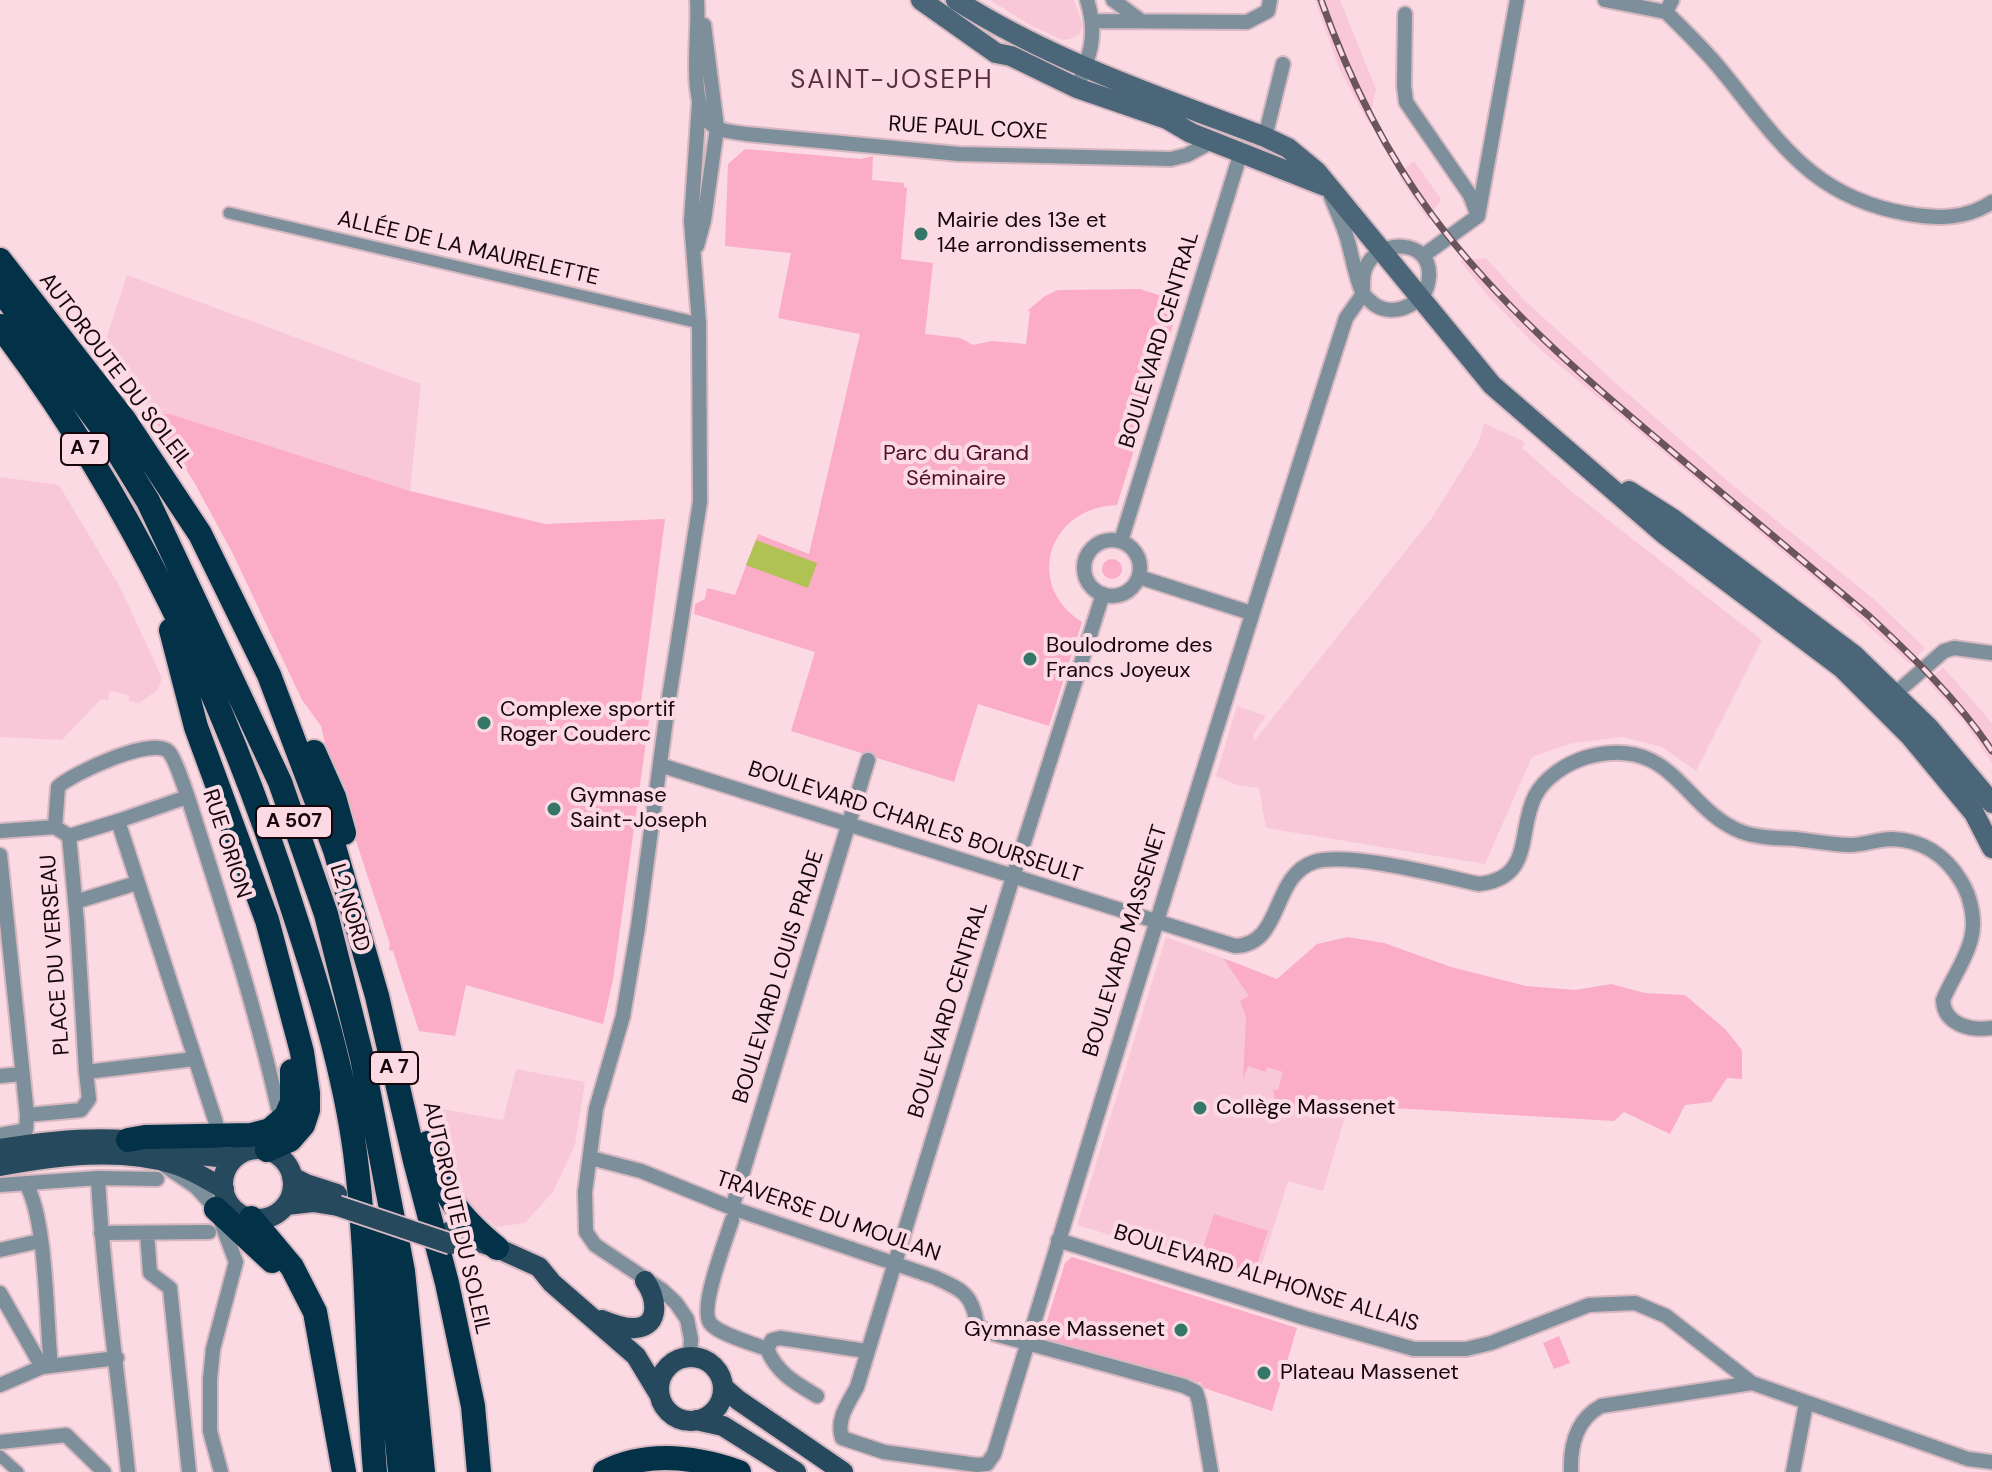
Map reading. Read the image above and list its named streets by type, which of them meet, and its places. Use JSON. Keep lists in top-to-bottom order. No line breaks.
{"streets":{"highway":["AUTOROUTE DU SOLEIL","A 7","A 507","L2 NORD"],"street":["RUE PAUL COXE","ALLÉE DE LA MAURELETTE","BOULEVARD CENTRAL","BOULEVARD CHARLES BOURSEULT","RUE ORION","BOULEVARD MASSENET","PLACE DU VERSEAU","BOULEVARD LOUIS PRADE","TRAVERSE DU MOULAN","BOULEVARD ALPHONSE ALLAIS"]},"crossings":[["BOULEVARD CENTRAL","BOULEVARD CHARLES BOURSEULT"],["BOULEVARD CENTRAL","BOULEVARD MASSENET"],["BOULEVARD CENTRAL","TRAVERSE DU MOULAN"],["BOULEVARD CHARLES BOURSEULT","BOULEVARD MASSENET"],["BOULEVARD CHARLES BOURSEULT","BOULEVARD LOUIS PRADE"],["BOULEVARD MASSENET","TRAVERSE DU MOULAN"],["BOULEVARD MASSENET","BOULEVARD ALPHONSE ALLAIS"],["BOULEVARD LOUIS PRADE","TRAVERSE DU MOULAN"]],"districts":["SAINT-JOSEPH"],"parks":["Parc du Grand Séminaire"],"places":["Mairie des 13e et 14e arrondissements","Boulodrome des Francs Joyeux","Complexe sportif Roger Couderc","Gymnase Saint-Joseph","Collège Massenet","Gymnase Massenet","Plateau Massenet"]}
